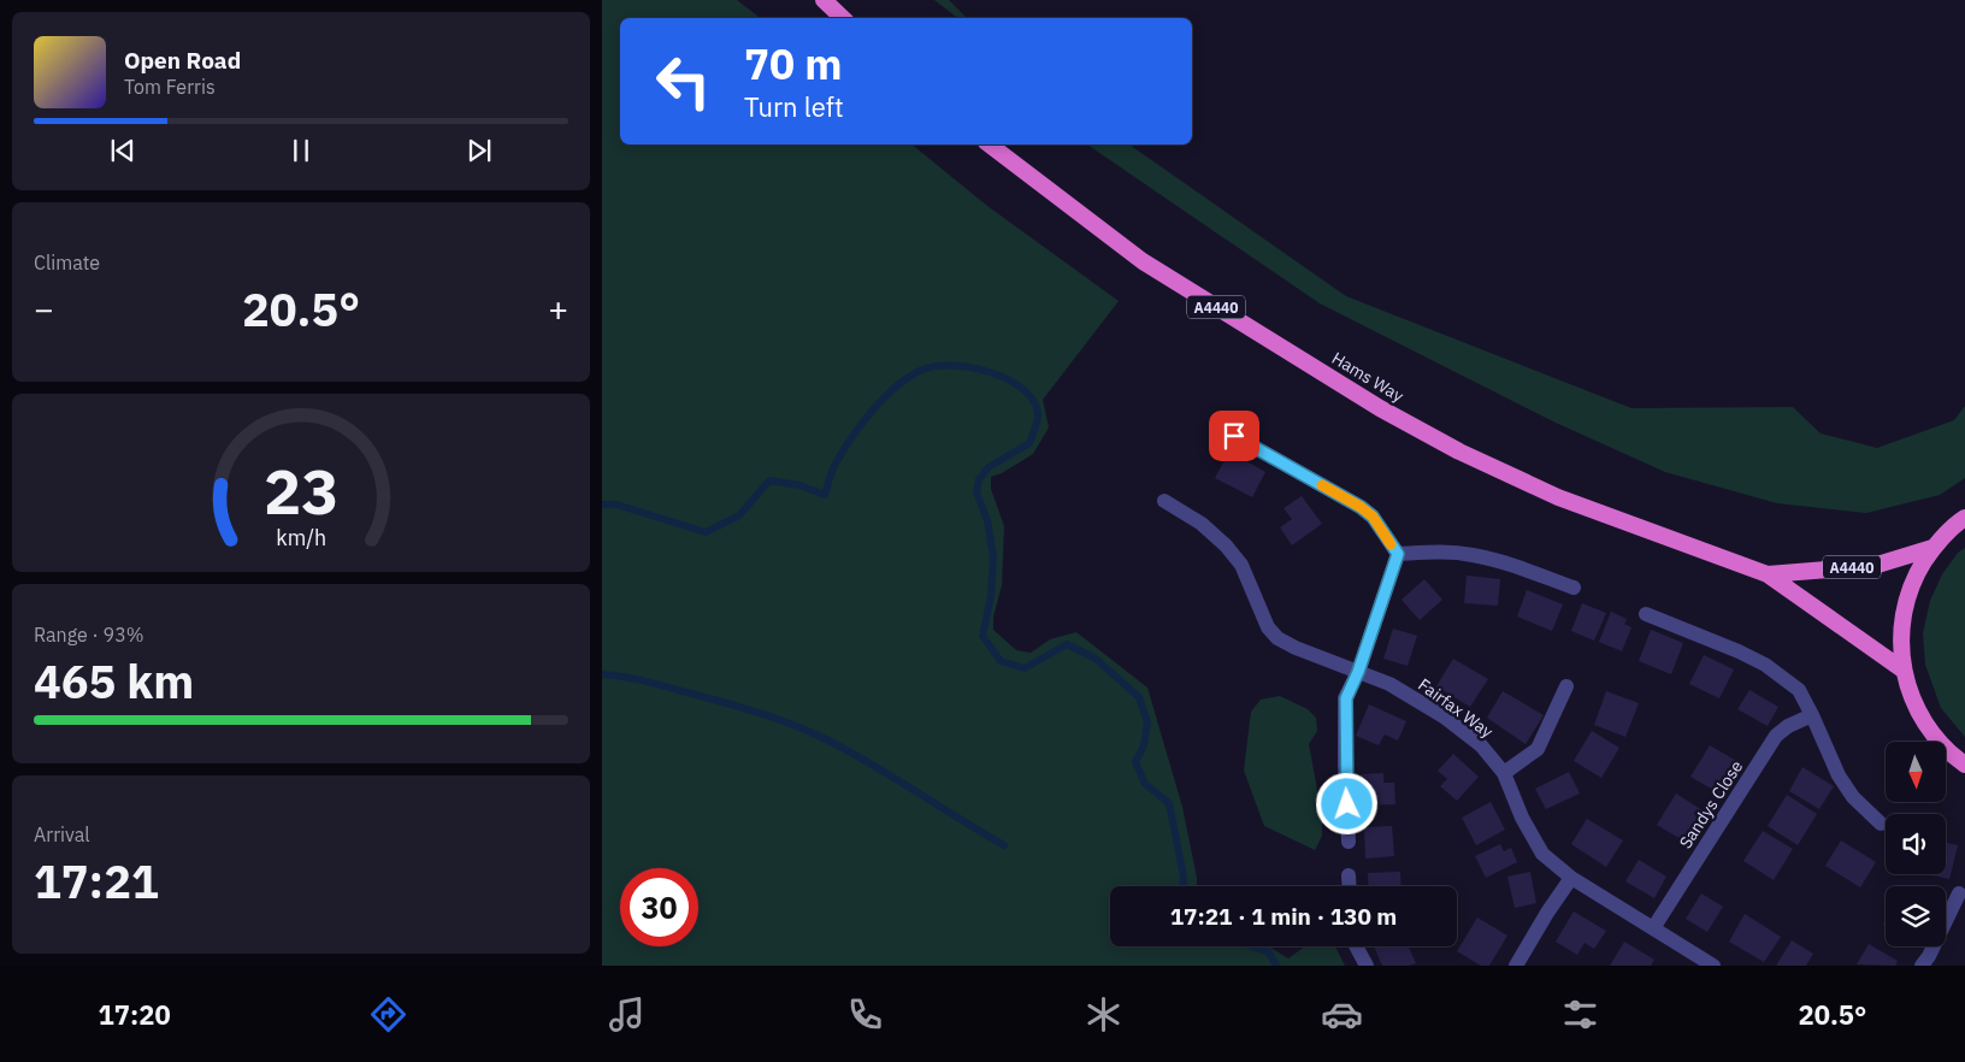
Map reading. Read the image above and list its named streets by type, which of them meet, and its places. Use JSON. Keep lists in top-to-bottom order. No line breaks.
{"streets":{"highway":["A4440","Hams Way"],"street":["Fairfax Way","Sandys Close"]},"crossings":[["Fairfax Way","Sandys Close"]],"north":"bottom","page":{"turn":["70 m","Turn left"],"song":["Open Road","Tom Ferris"],"tile":["Climate",["Range · 93%","465 km"],["Arrival","17:21"]],"heat":["−","20.5°","+"],"limit":"30","trip":"17:21 · 1 min · 130 m","tabs":["17:20","20.5°"],"gauge":["23","km/h"]}}
